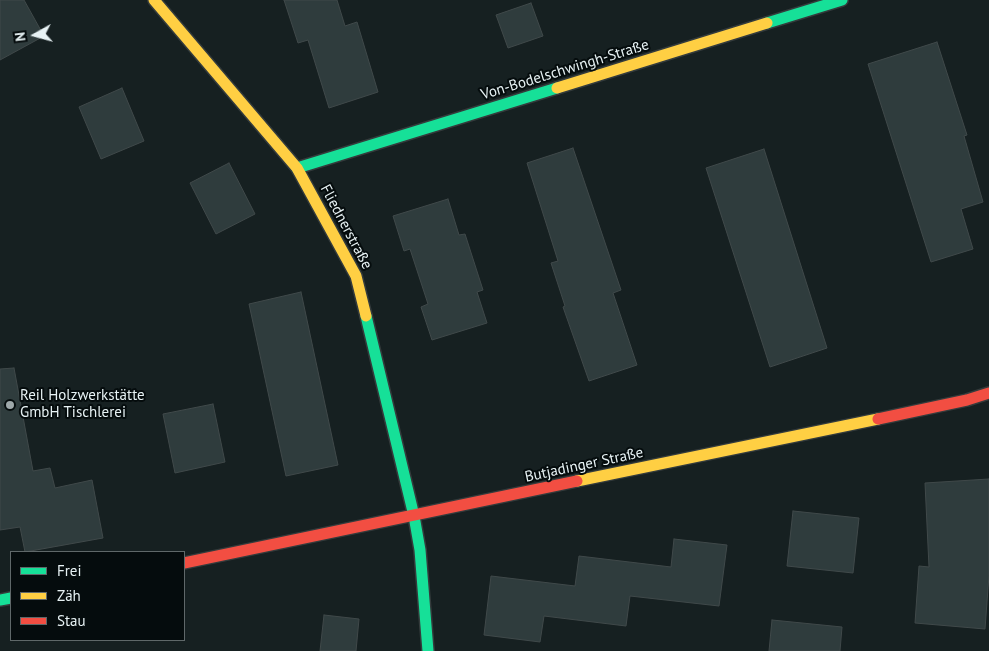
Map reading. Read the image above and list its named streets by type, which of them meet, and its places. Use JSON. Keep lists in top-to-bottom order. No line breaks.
{"streets":{"street":["Von-Bodelschwingh-Straße","Fliednerstraße","Butjadinger Straße"]},"crossings":[["Von-Bodelschwingh-Straße","Fliednerstraße"],["Fliednerstraße","Butjadinger Straße"]],"places":["Reil Holzwerkstätte GmbH Tischlerei"],"legend":["Frei","Zäh","Stau"],"north":"left"}
